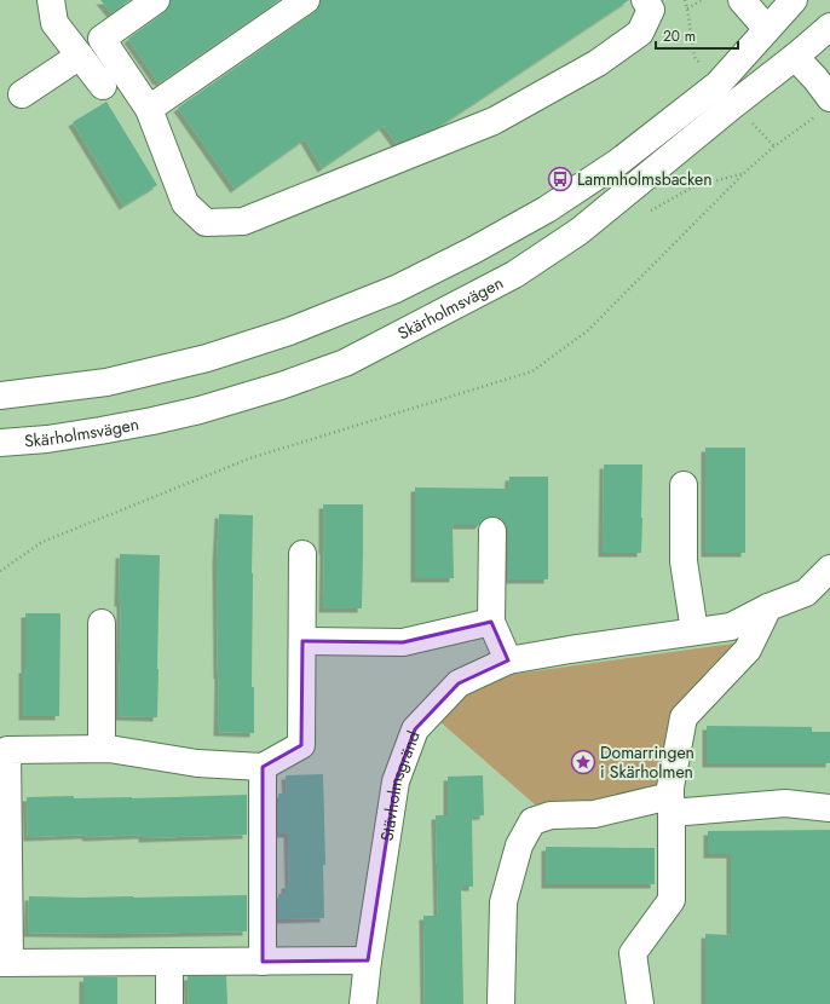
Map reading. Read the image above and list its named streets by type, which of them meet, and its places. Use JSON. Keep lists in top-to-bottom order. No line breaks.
{"streets":{"street":["Skärholmsvägen","Stävholmsgränd"]},"places":{"bus stop":["Lammholmsbacken"],"place":["Domarringen i Skärholmen"]},"scale_bar":"20 m"}
